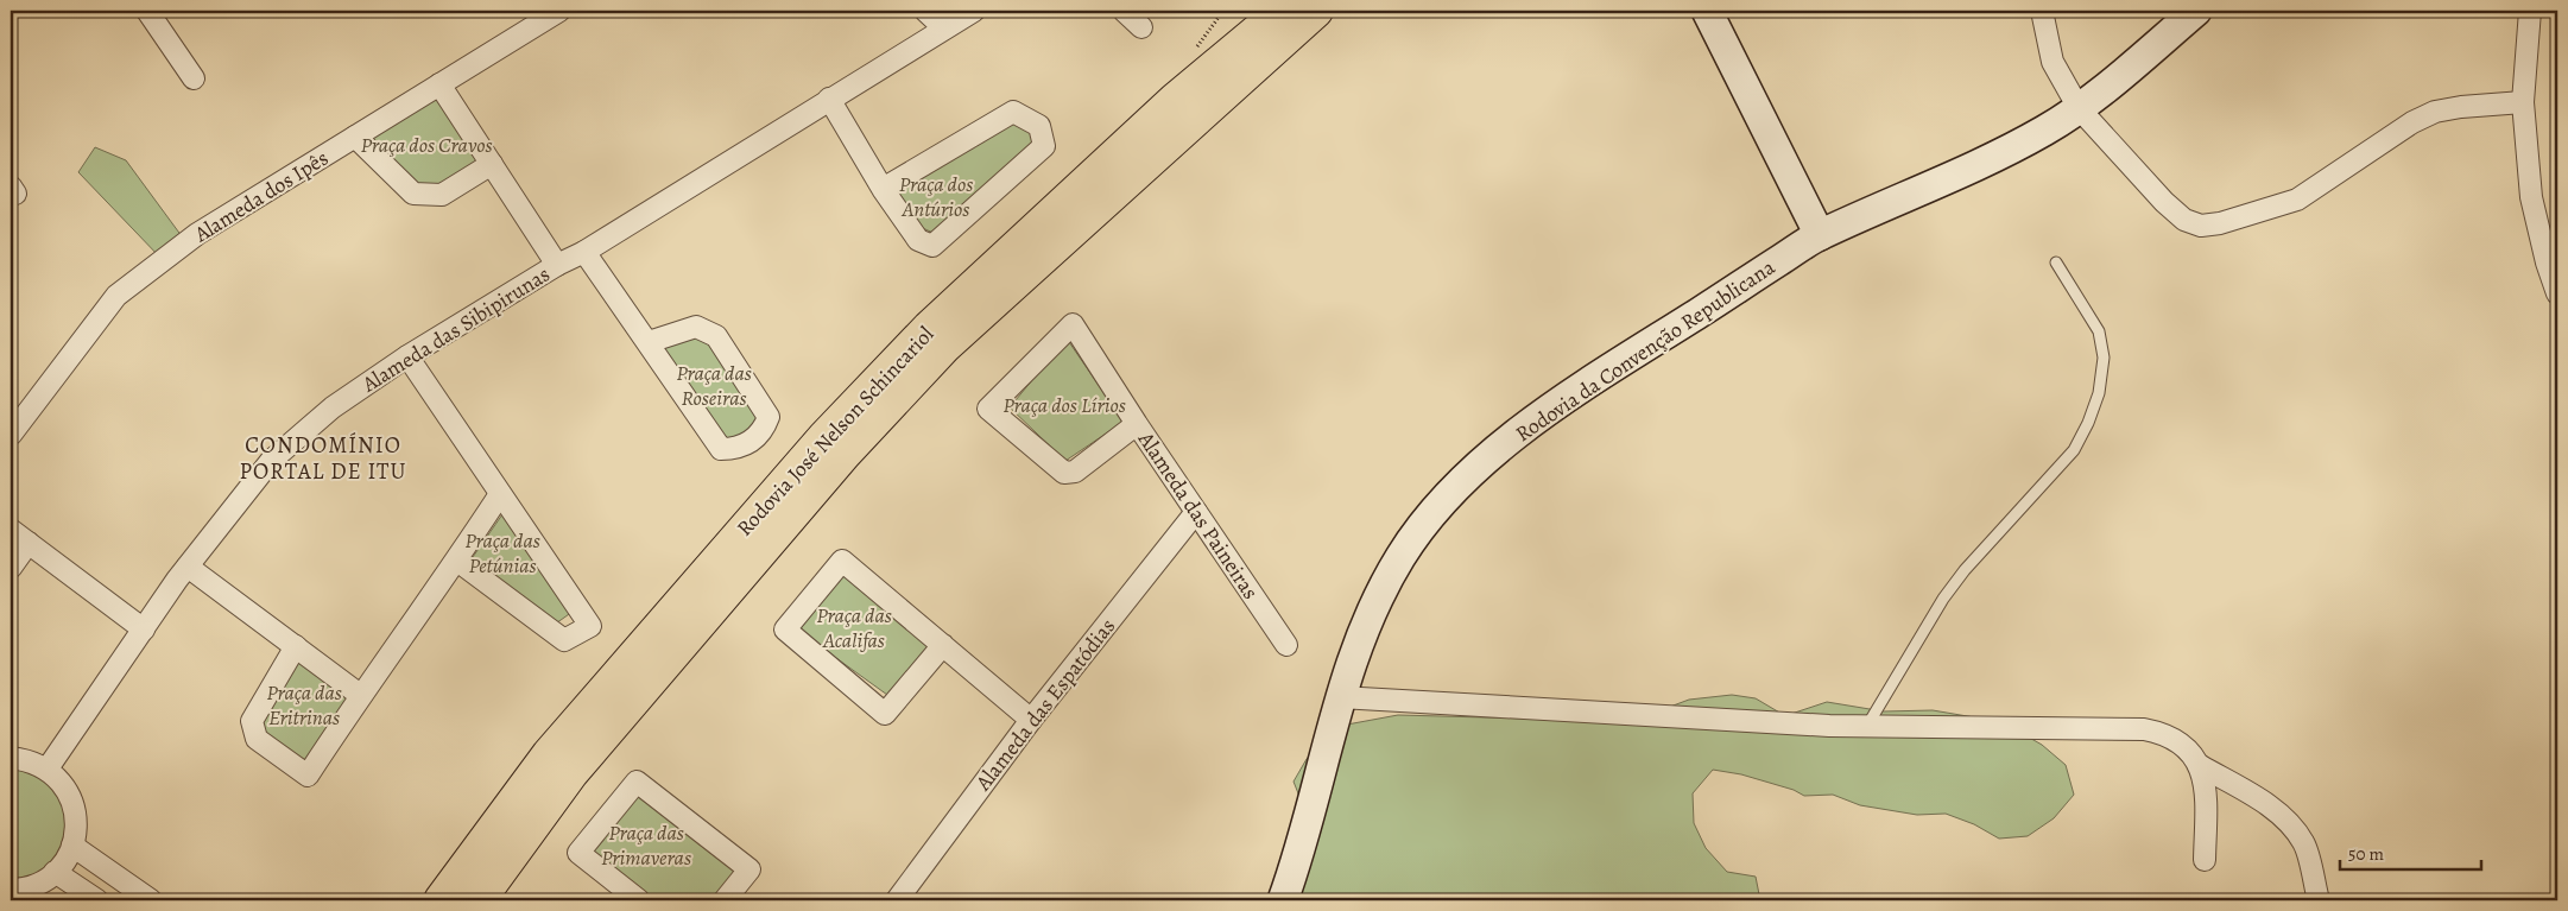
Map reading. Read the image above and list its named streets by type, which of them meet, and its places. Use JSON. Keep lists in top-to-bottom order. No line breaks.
{"streets":{"main road":["Rodovia da Convenção Republicana","Rodovia José Nelson Schincariol"],"street":["Alameda dos Ipês","Alameda das Sibipirunas","Alameda das Paineiras","Alameda das Espatódias"]},"crossings":[["Alameda das Paineiras","Alameda das Espatódias"]],"districts":["CONDOMÍNIO PORTAL DE ITU"],"parks":["Praça dos Cravos","Praça dos Antúrios","Praça das Roseiras","Praça dos Lírios","Praça das Petúnias","Praça das Acalifas","Praça das Eritrinas","Praça das Primaveras"],"scale_bar":"50 m"}
